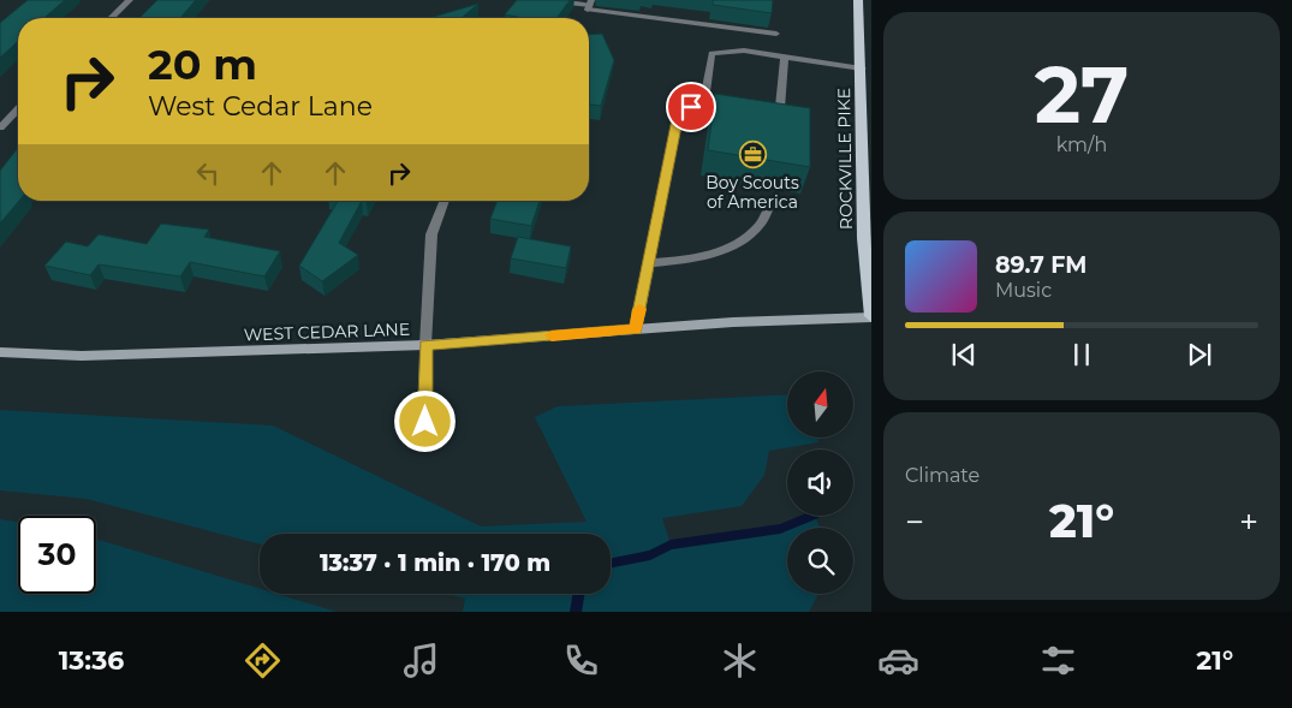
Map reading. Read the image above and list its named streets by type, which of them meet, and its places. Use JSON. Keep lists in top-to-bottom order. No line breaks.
{"streets":{"main road":["ROCKVILLE PIKE","WEST CEDAR LANE"]},"crossings":[["ROCKVILLE PIKE","WEST CEDAR LANE"]],"places":{"office":["Boy Scouts of America"]},"north":"top","page":{"tile":[["27","km/h"],"Climate"],"turn":["20 m","West Cedar Lane"],"song":["89.7 FM","Music"],"heat":["−","21°","+"],"limit":"30","trip":"13:37 · 1 min · 170 m","tabs":["13:36","21°"]}}
